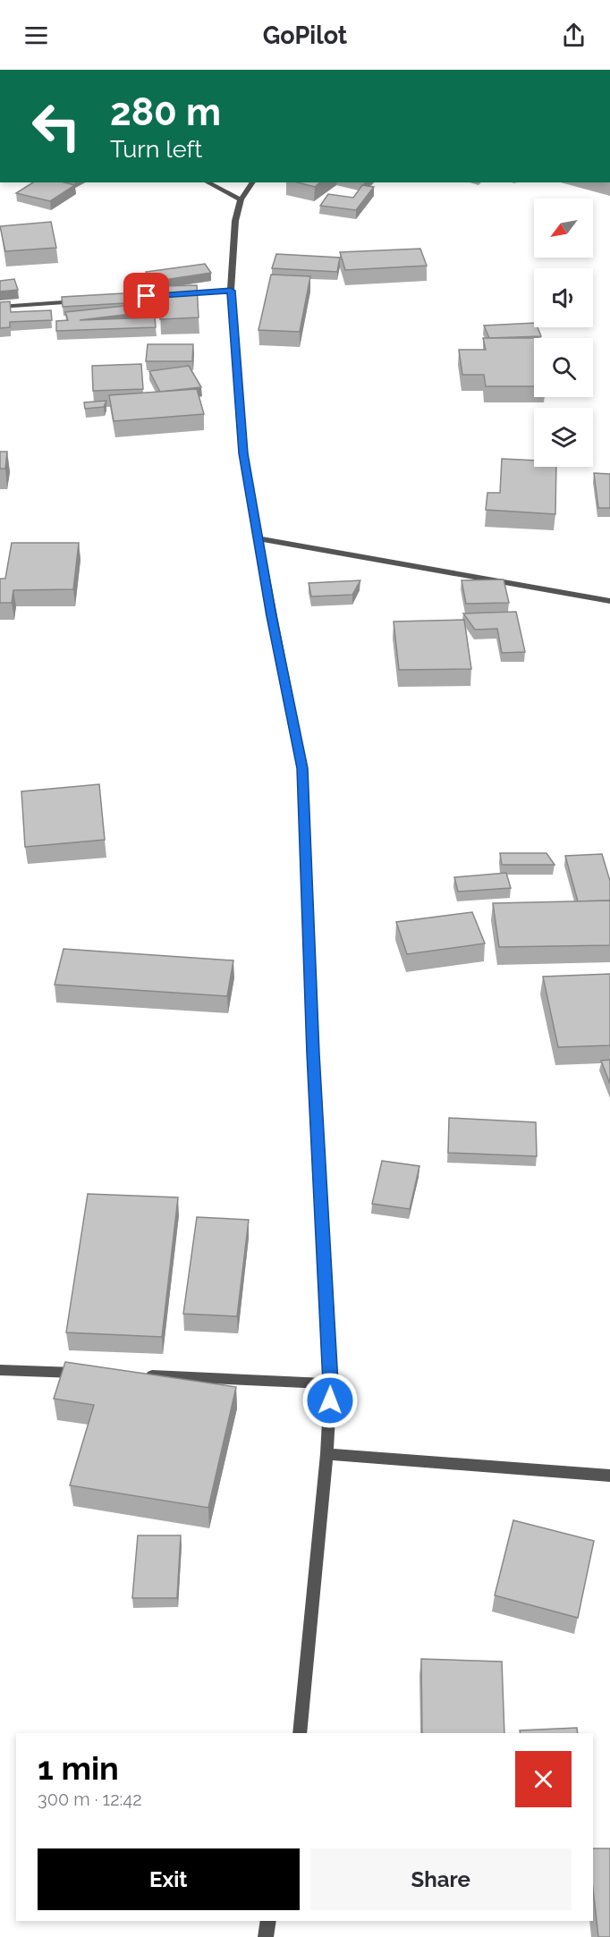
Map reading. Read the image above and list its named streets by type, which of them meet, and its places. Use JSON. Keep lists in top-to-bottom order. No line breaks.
{"north":"bottom left","page":{"header":"GoPilot","turn":["280 m","Turn left"],"heading":["1 min","300 m · 12:42"],"buttons":["Exit","Share"]}}
